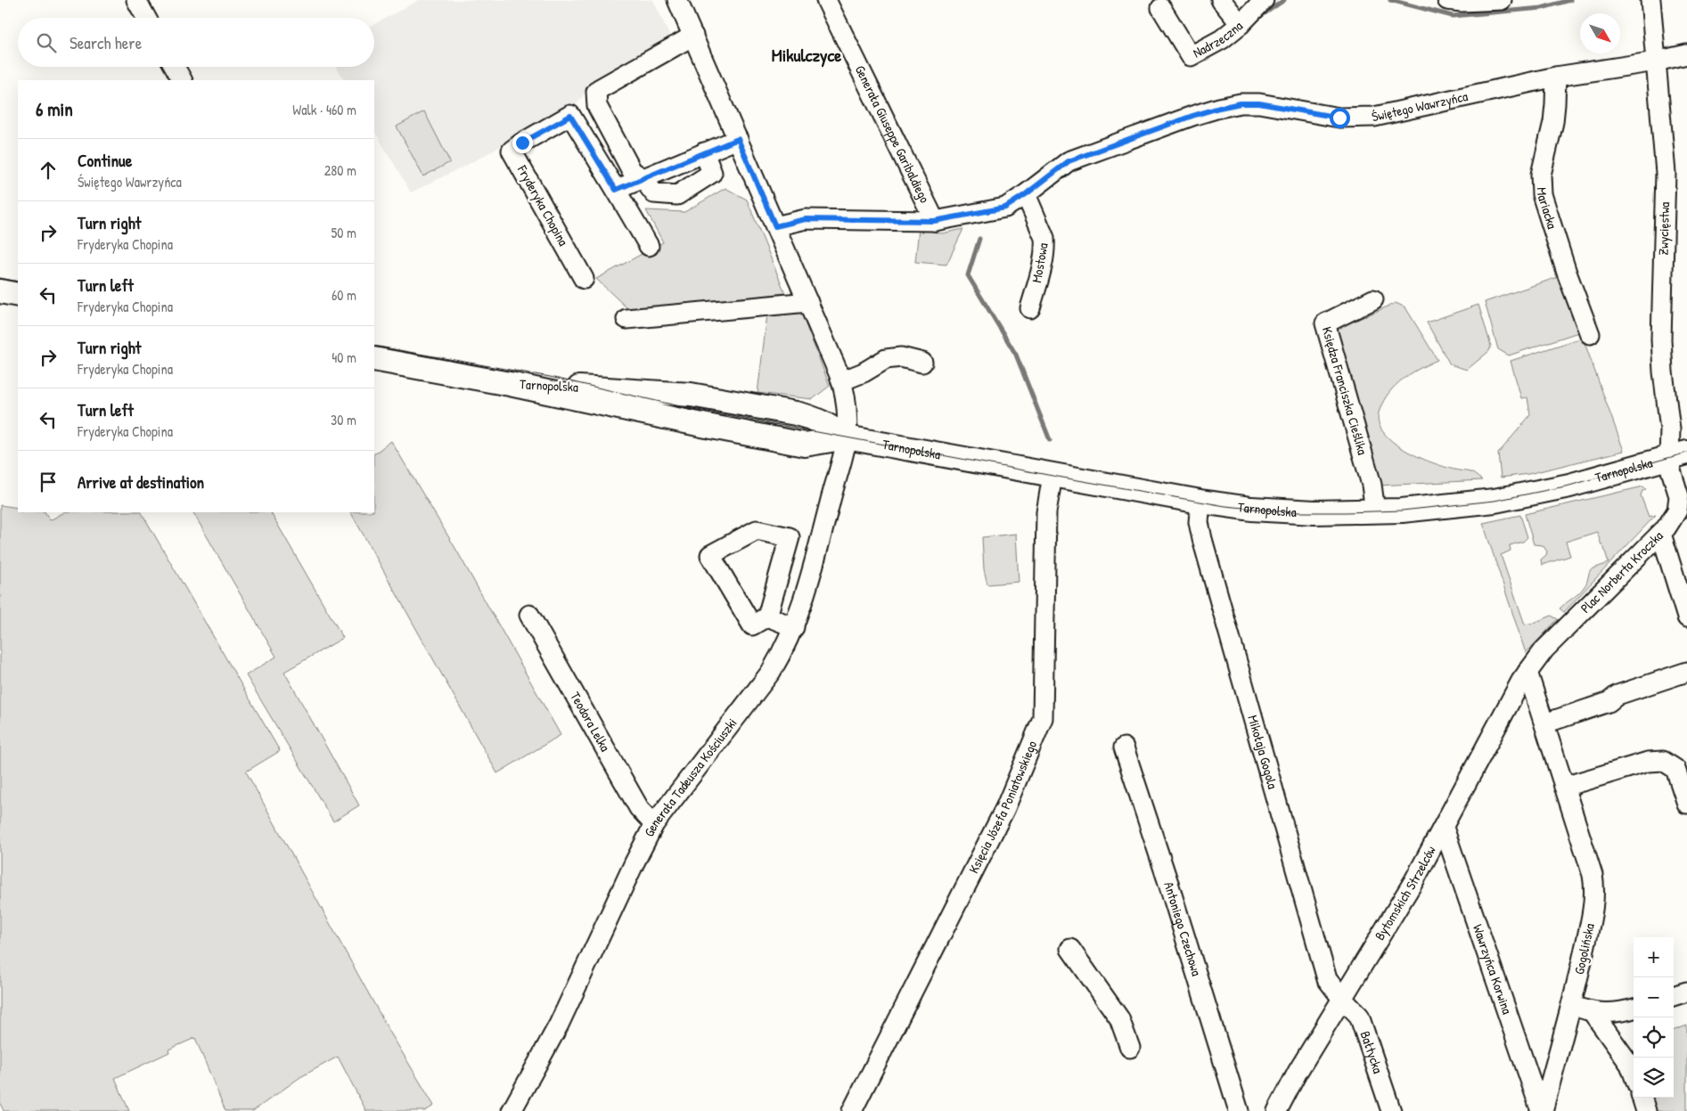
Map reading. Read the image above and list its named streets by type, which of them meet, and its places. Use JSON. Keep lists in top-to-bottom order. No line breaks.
{"streets":{"main road":["Tarnopolska"],"street":["Nadrzeczna","Świętego Wawrzyńca","Generała Giuseppe Garibaldiego","Fryderyka Chopina","Mariacka","Zwycięstwa","Mostowa","Księdza Franciszka Cieślika","Plac Norberta Kroczka","Teodora Lelka","Mikołaja Gogola","Generała Tadeusza Kościuszki","Księcia Józefa Poniatowskiego","Bytomskich Strzelców","Antoniego Czechowa","Gogolińska","Wawrzyńca Korwina","Bałtycka"]},"crossings":[["Świętego Wawrzyńca","Generała Giuseppe Garibaldiego"],["Świętego Wawrzyńca","Mariacka"],["Świętego Wawrzyńca","Zwycięstwa"],["Świętego Wawrzyńca","Mostowa"],["Zwycięstwa","Tarnopolska"],["Zwycięstwa","Plac Norberta Kroczka"],["Tarnopolska","Księdza Franciszka Cieślika"],["Tarnopolska","Plac Norberta Kroczka"],["Tarnopolska","Mikołaja Gogola"],["Tarnopolska","Generała Tadeusza Kościuszki"],["Tarnopolska","Księcia Józefa Poniatowskiego"],["Plac Norberta Kroczka","Bytomskich Strzelców"],["Plac Norberta Kroczka","Gogolińska"],["Teodora Lelka","Generała Tadeusza Kościuszki"],["Mikołaja Gogola","Bytomskich Strzelców"],["Mikołaja Gogola","Bałtycka"],["Bytomskich Strzelców","Gogolińska"],["Bytomskich Strzelców","Wawrzyńca Korwina"],["Bytomskich Strzelców","Bałtycka"],["Gogolińska","Wawrzyńca Korwina"]],"districts":["Mikulczyce"],"north":"bottom right","page":{"search":"Search here","heading":["6 min","Walk · 460 m"],"list":[["Continue","Świętego Wawrzyńca","280 m"],["Turn right","Fryderyka Chopina","50 m"],["Turn left","Fryderyka Chopina","60 m"],["Turn right","Fryderyka Chopina","40 m"],["Turn left","Fryderyka Chopina","30 m"],"Arrive at destination"],"map_buttons":["+","−"]}}
